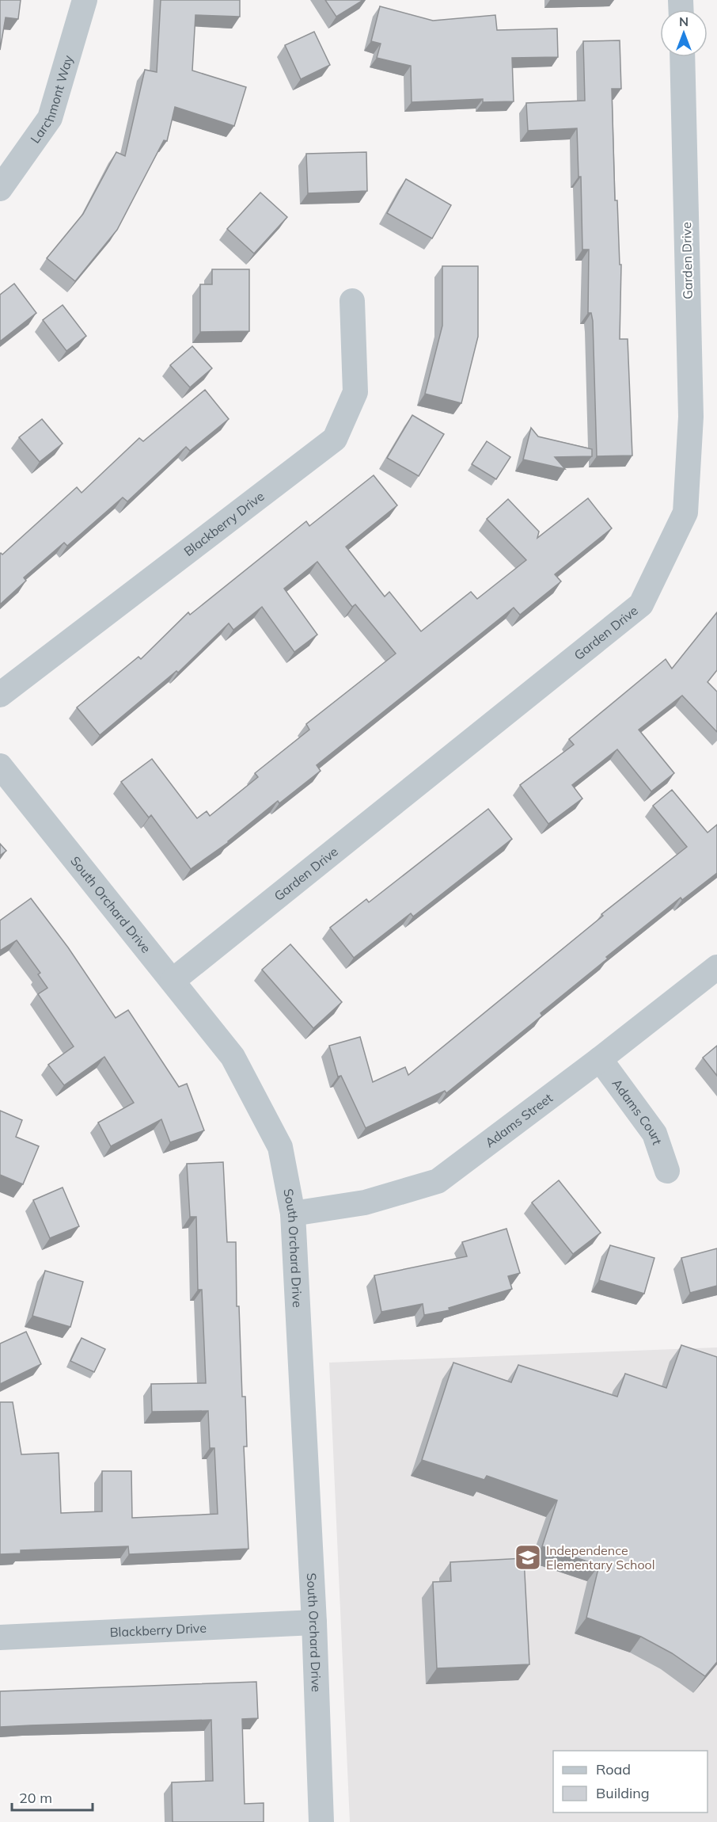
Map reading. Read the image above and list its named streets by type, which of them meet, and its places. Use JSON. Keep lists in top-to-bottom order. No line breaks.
{"streets":{"street":["Larchmont Way","Garden Drive","Blackberry Drive","South Orchard Drive","Adams Court","Adams Street"]},"crossings":[["Garden Drive","South Orchard Drive"],["Blackberry Drive","South Orchard Drive"],["South Orchard Drive","Adams Street"],["Adams Court","Adams Street"]],"places":{"school or university":["Independence Elementary School"]},"legend":["Road","Building"],"scale_bar":"20 m","north":"top"}
